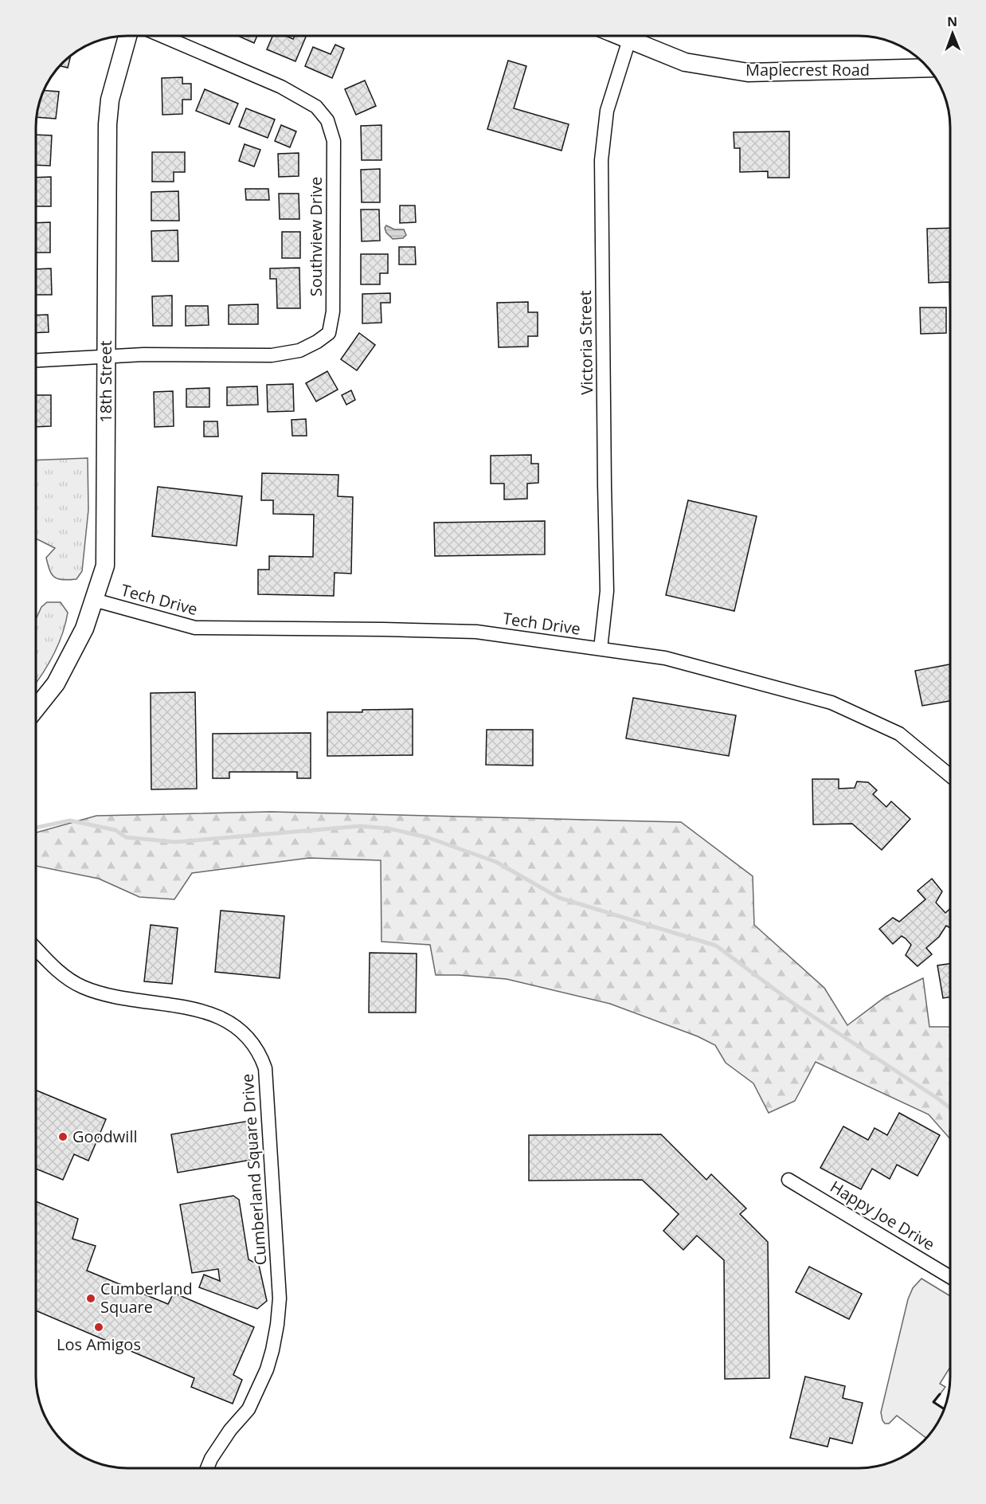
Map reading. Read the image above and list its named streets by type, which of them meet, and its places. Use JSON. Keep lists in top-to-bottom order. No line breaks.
{"streets":{"street":["Maplecrest Road","Southview Drive","Victoria Street","18th Street","Tech Drive","Cumberland Square Drive","Happy Joe Drive"]},"crossings":[["Maplecrest Road","Victoria Street"],["Southview Drive","18th Street"],["Victoria Street","Tech Drive"],["18th Street","Tech Drive"]],"places":["Goodwill","Cumberland Square","Los Amigos"],"north":"top"}
